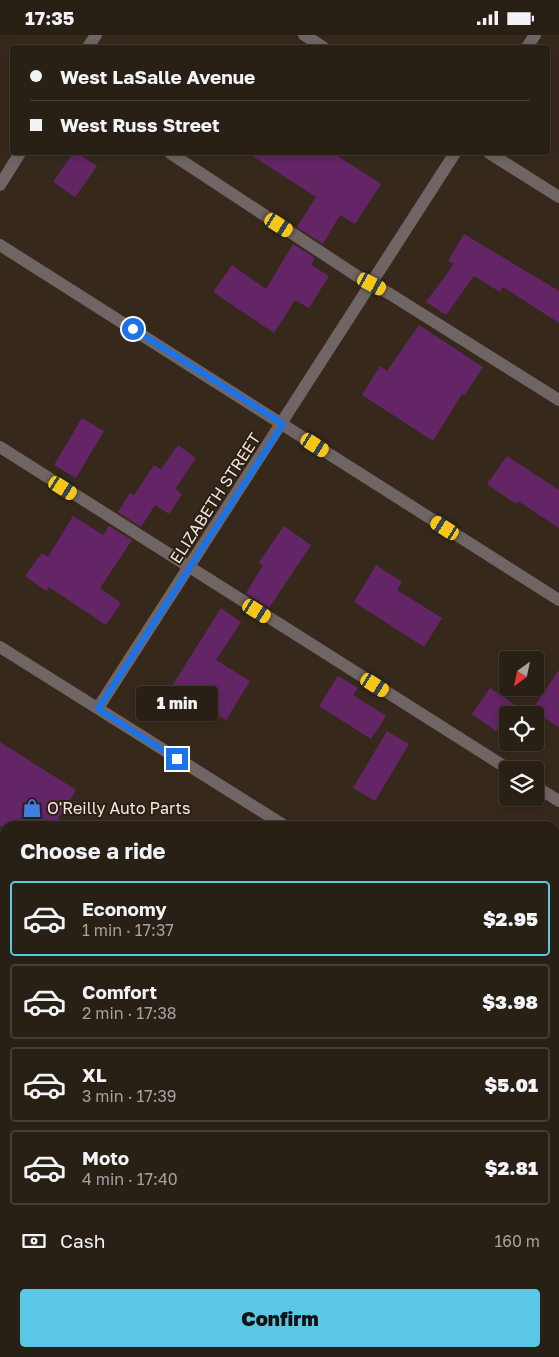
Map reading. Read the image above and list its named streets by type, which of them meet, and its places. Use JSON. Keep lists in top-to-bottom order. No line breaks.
{"streets":{"street":["ELIZABETH STREET"]},"places":{"shop":["O'Reilly Auto Parts"]},"north":"bottom left","page":{"status":"17:35","banner":["West LaSalle Avenue","West Russ Street"],"bubble":"1 min","heading":"Choose a ride","list":[{"name":"Economy","note":"1 min · 17:37","value":"$2.95"},{"name":"Comfort","note":"2 min · 17:38","value":"$3.98"},{"name":"XL","note":"3 min · 17:39","value":"$5.01"},{"name":"Moto","note":"4 min · 17:40","value":"$2.81"}],"pay":["Cash","160 m"],"buttons":"Confirm"}}
